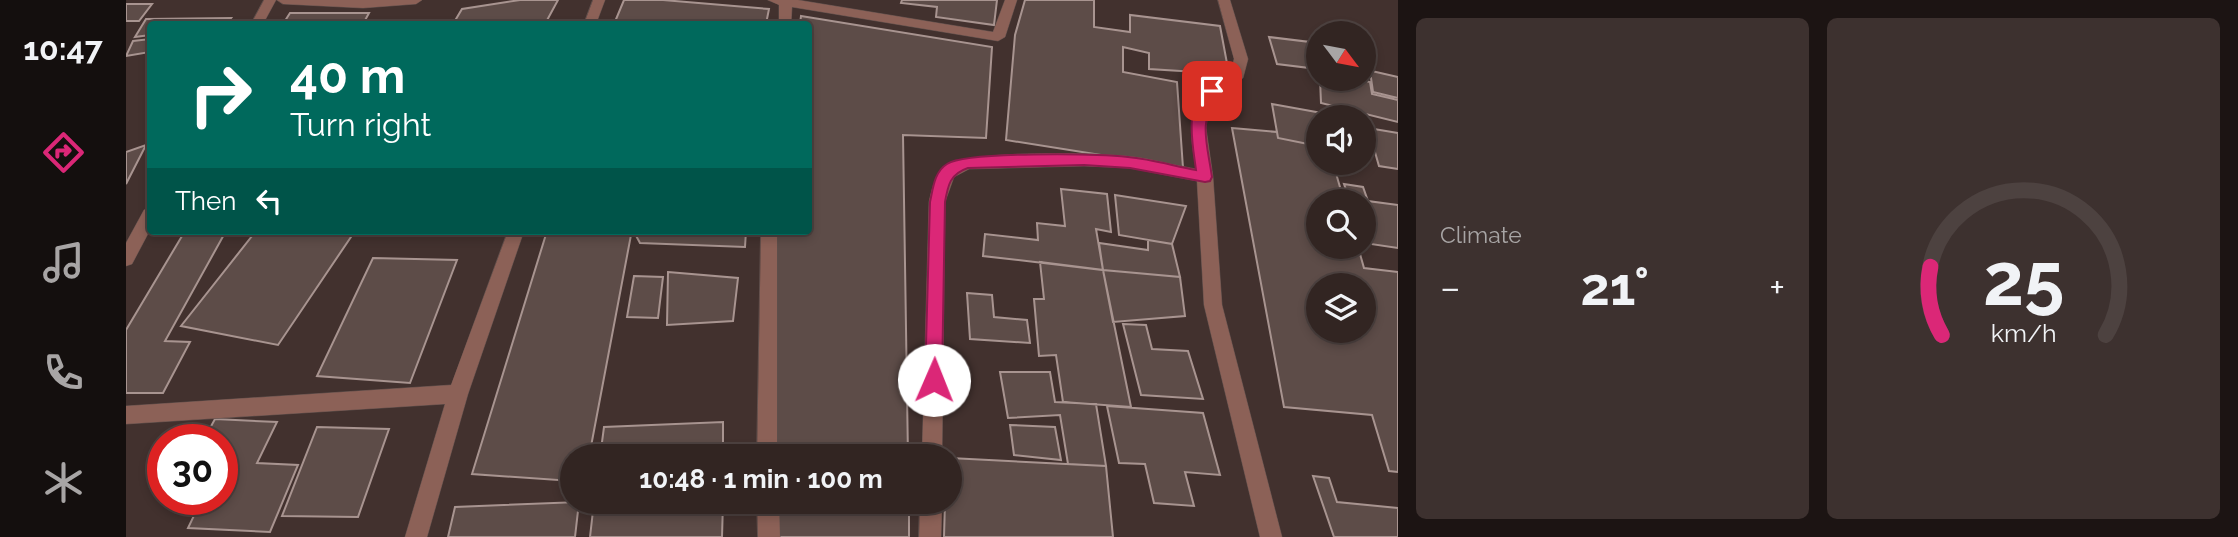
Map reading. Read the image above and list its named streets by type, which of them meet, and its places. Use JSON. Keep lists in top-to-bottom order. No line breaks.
{"north":"bottom right","page":{"tabs":"10:47","tile":"Climate","turn":["40 m","Turn right"],"then":"Then","heat":["−","21°","+"],"limit":"30","trip":"10:48 · 1 min · 100 m","gauge":["25","km/h"]}}
